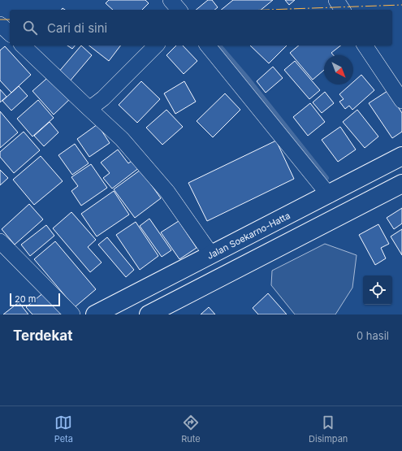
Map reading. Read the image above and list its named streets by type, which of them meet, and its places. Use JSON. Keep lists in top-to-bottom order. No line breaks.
{"streets":{"highway":["Jalan Soekarno-Hatta"]},"scale_bar":"20 m","north":"bottom right","page":{"search":"Cari di sini","scale":"20 m","heading":["Terdekat","0 hasil"],"nav":["Peta","Rute","Disimpan"]}}
